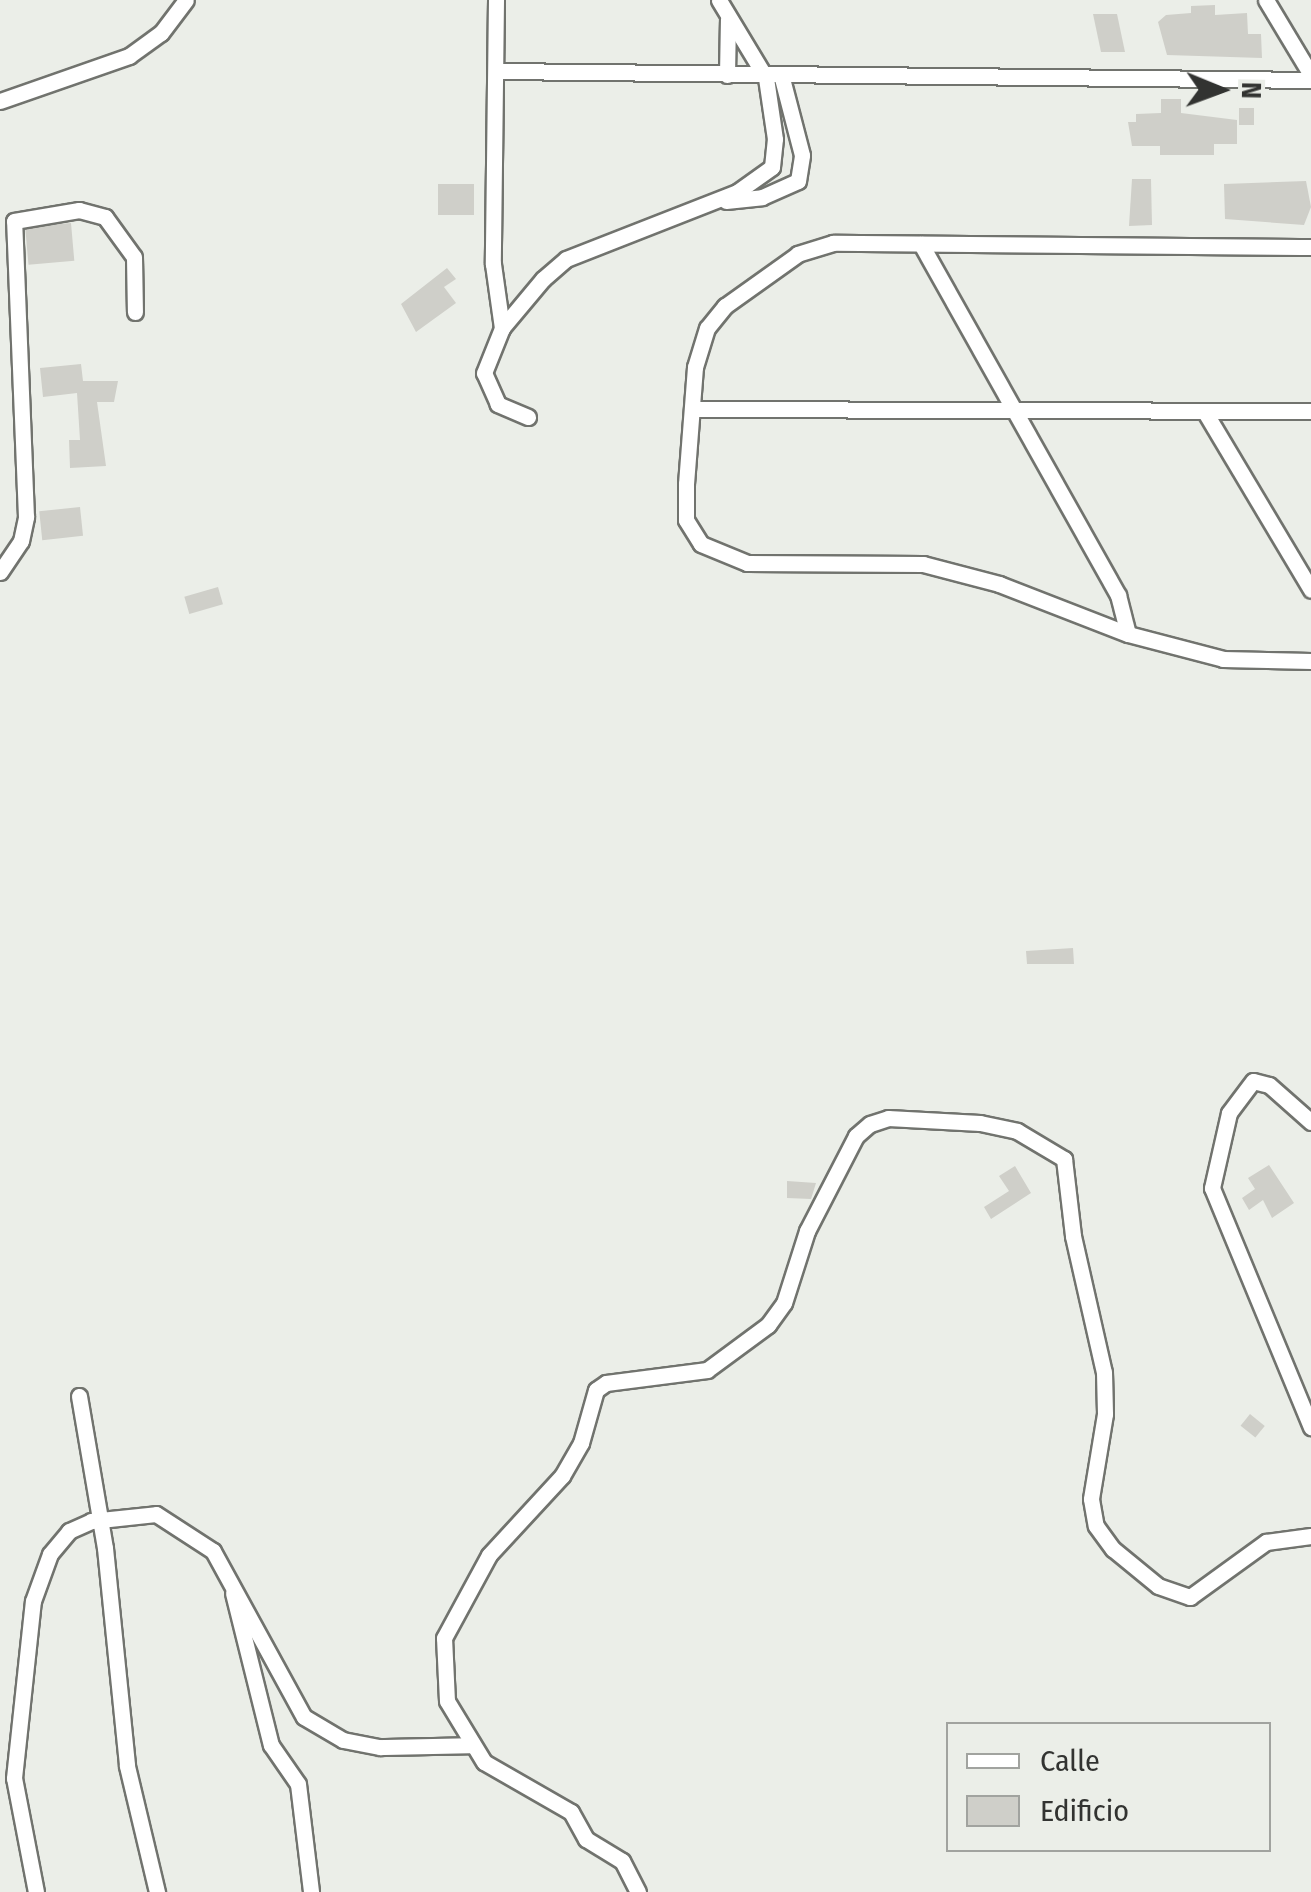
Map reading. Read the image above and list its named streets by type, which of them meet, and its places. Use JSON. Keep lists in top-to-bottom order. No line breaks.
{"legend":["Calle","Edificio"],"north":"right"}
